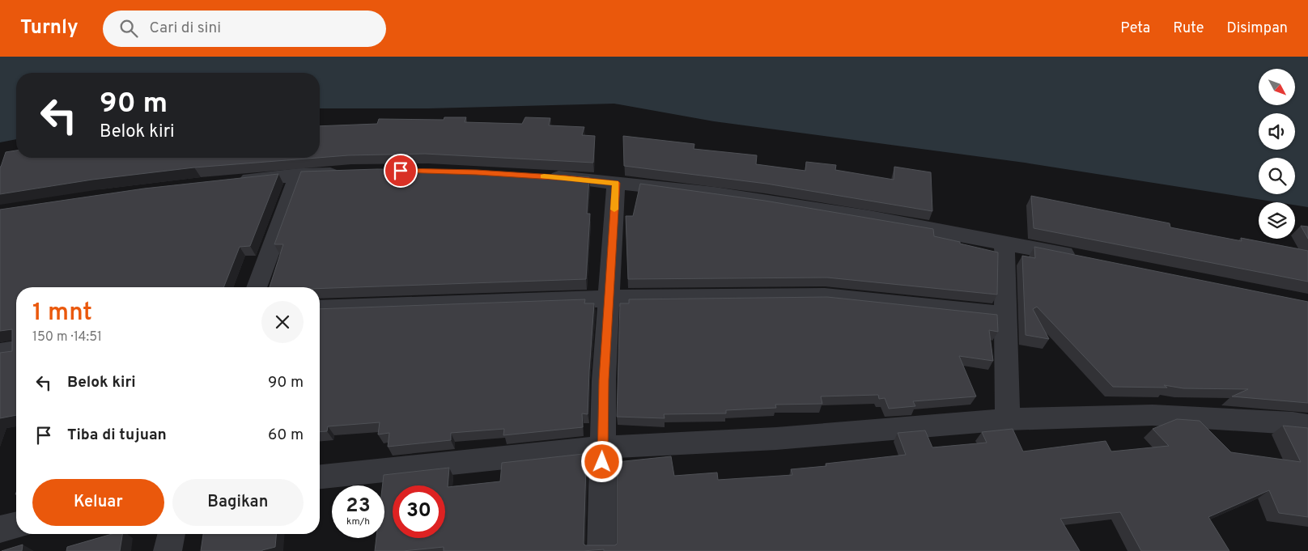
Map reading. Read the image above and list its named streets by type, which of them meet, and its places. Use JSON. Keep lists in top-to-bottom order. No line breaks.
{"north":"bottom right","page":{"header":"Turnly","search":"Cari di sini","nav":["Peta","Rute","Disimpan"],"turn":["90 m","Belok kiri"],"heading":["1 mnt","150 m · 14:51"],"list":[{"name":"Belok kiri","value":"90 m"},{"name":"Tiba di tujuan","value":"60 m"}],"buttons":["Keluar","Bagikan"],"speed":"23 km/h","limit":"30"}}
